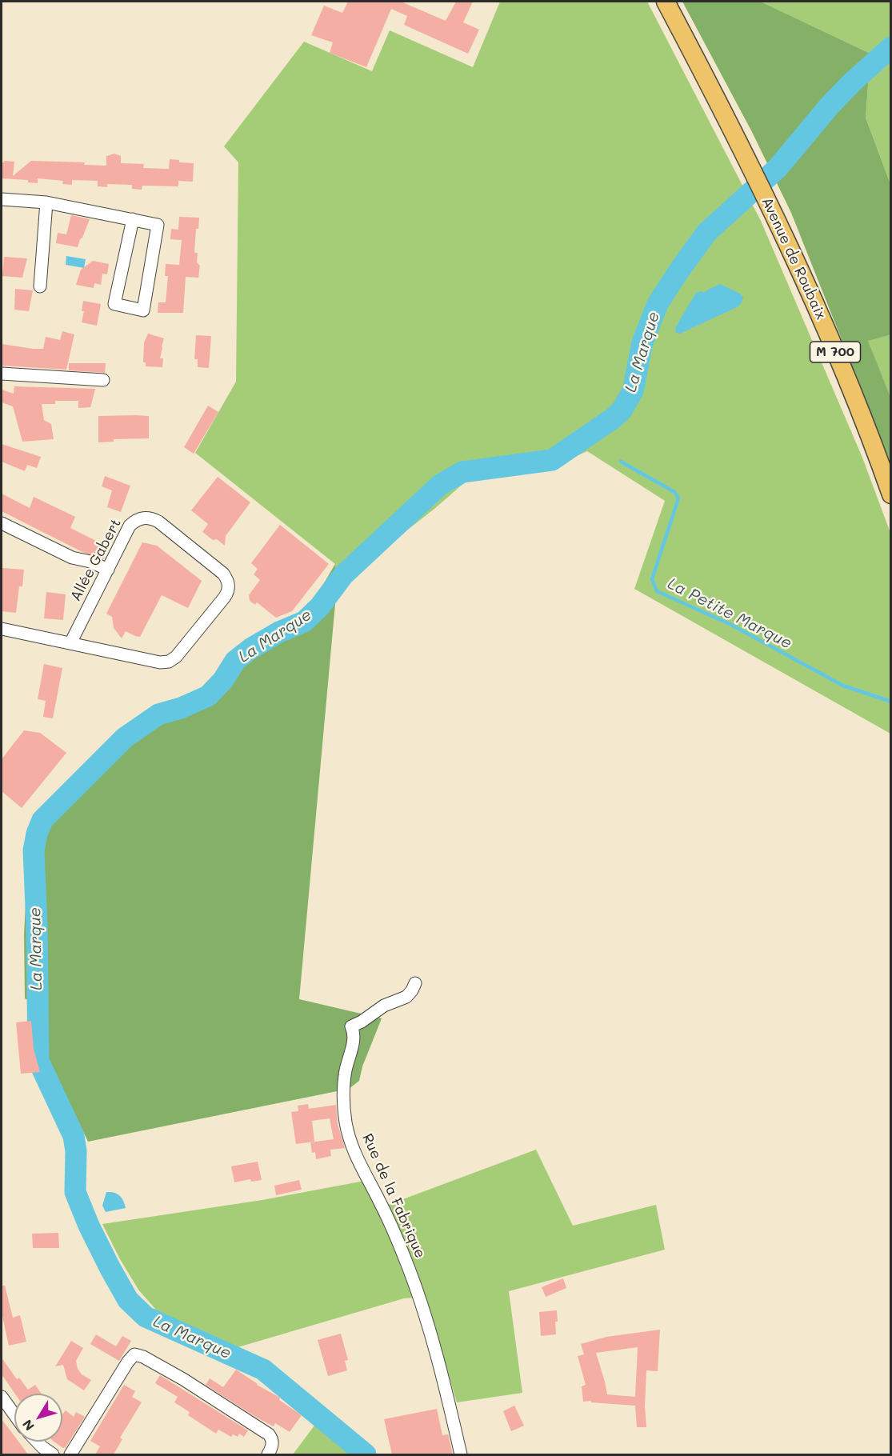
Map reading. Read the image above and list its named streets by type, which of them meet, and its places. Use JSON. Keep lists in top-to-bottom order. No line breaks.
{"streets":{"highway":["Avenue de Roubaix","M 700"],"street":["Allée Gabert","Rue de la Fabrique"]},"water":["La Marque","La Petite Marque"],"north":"bottom left"}
